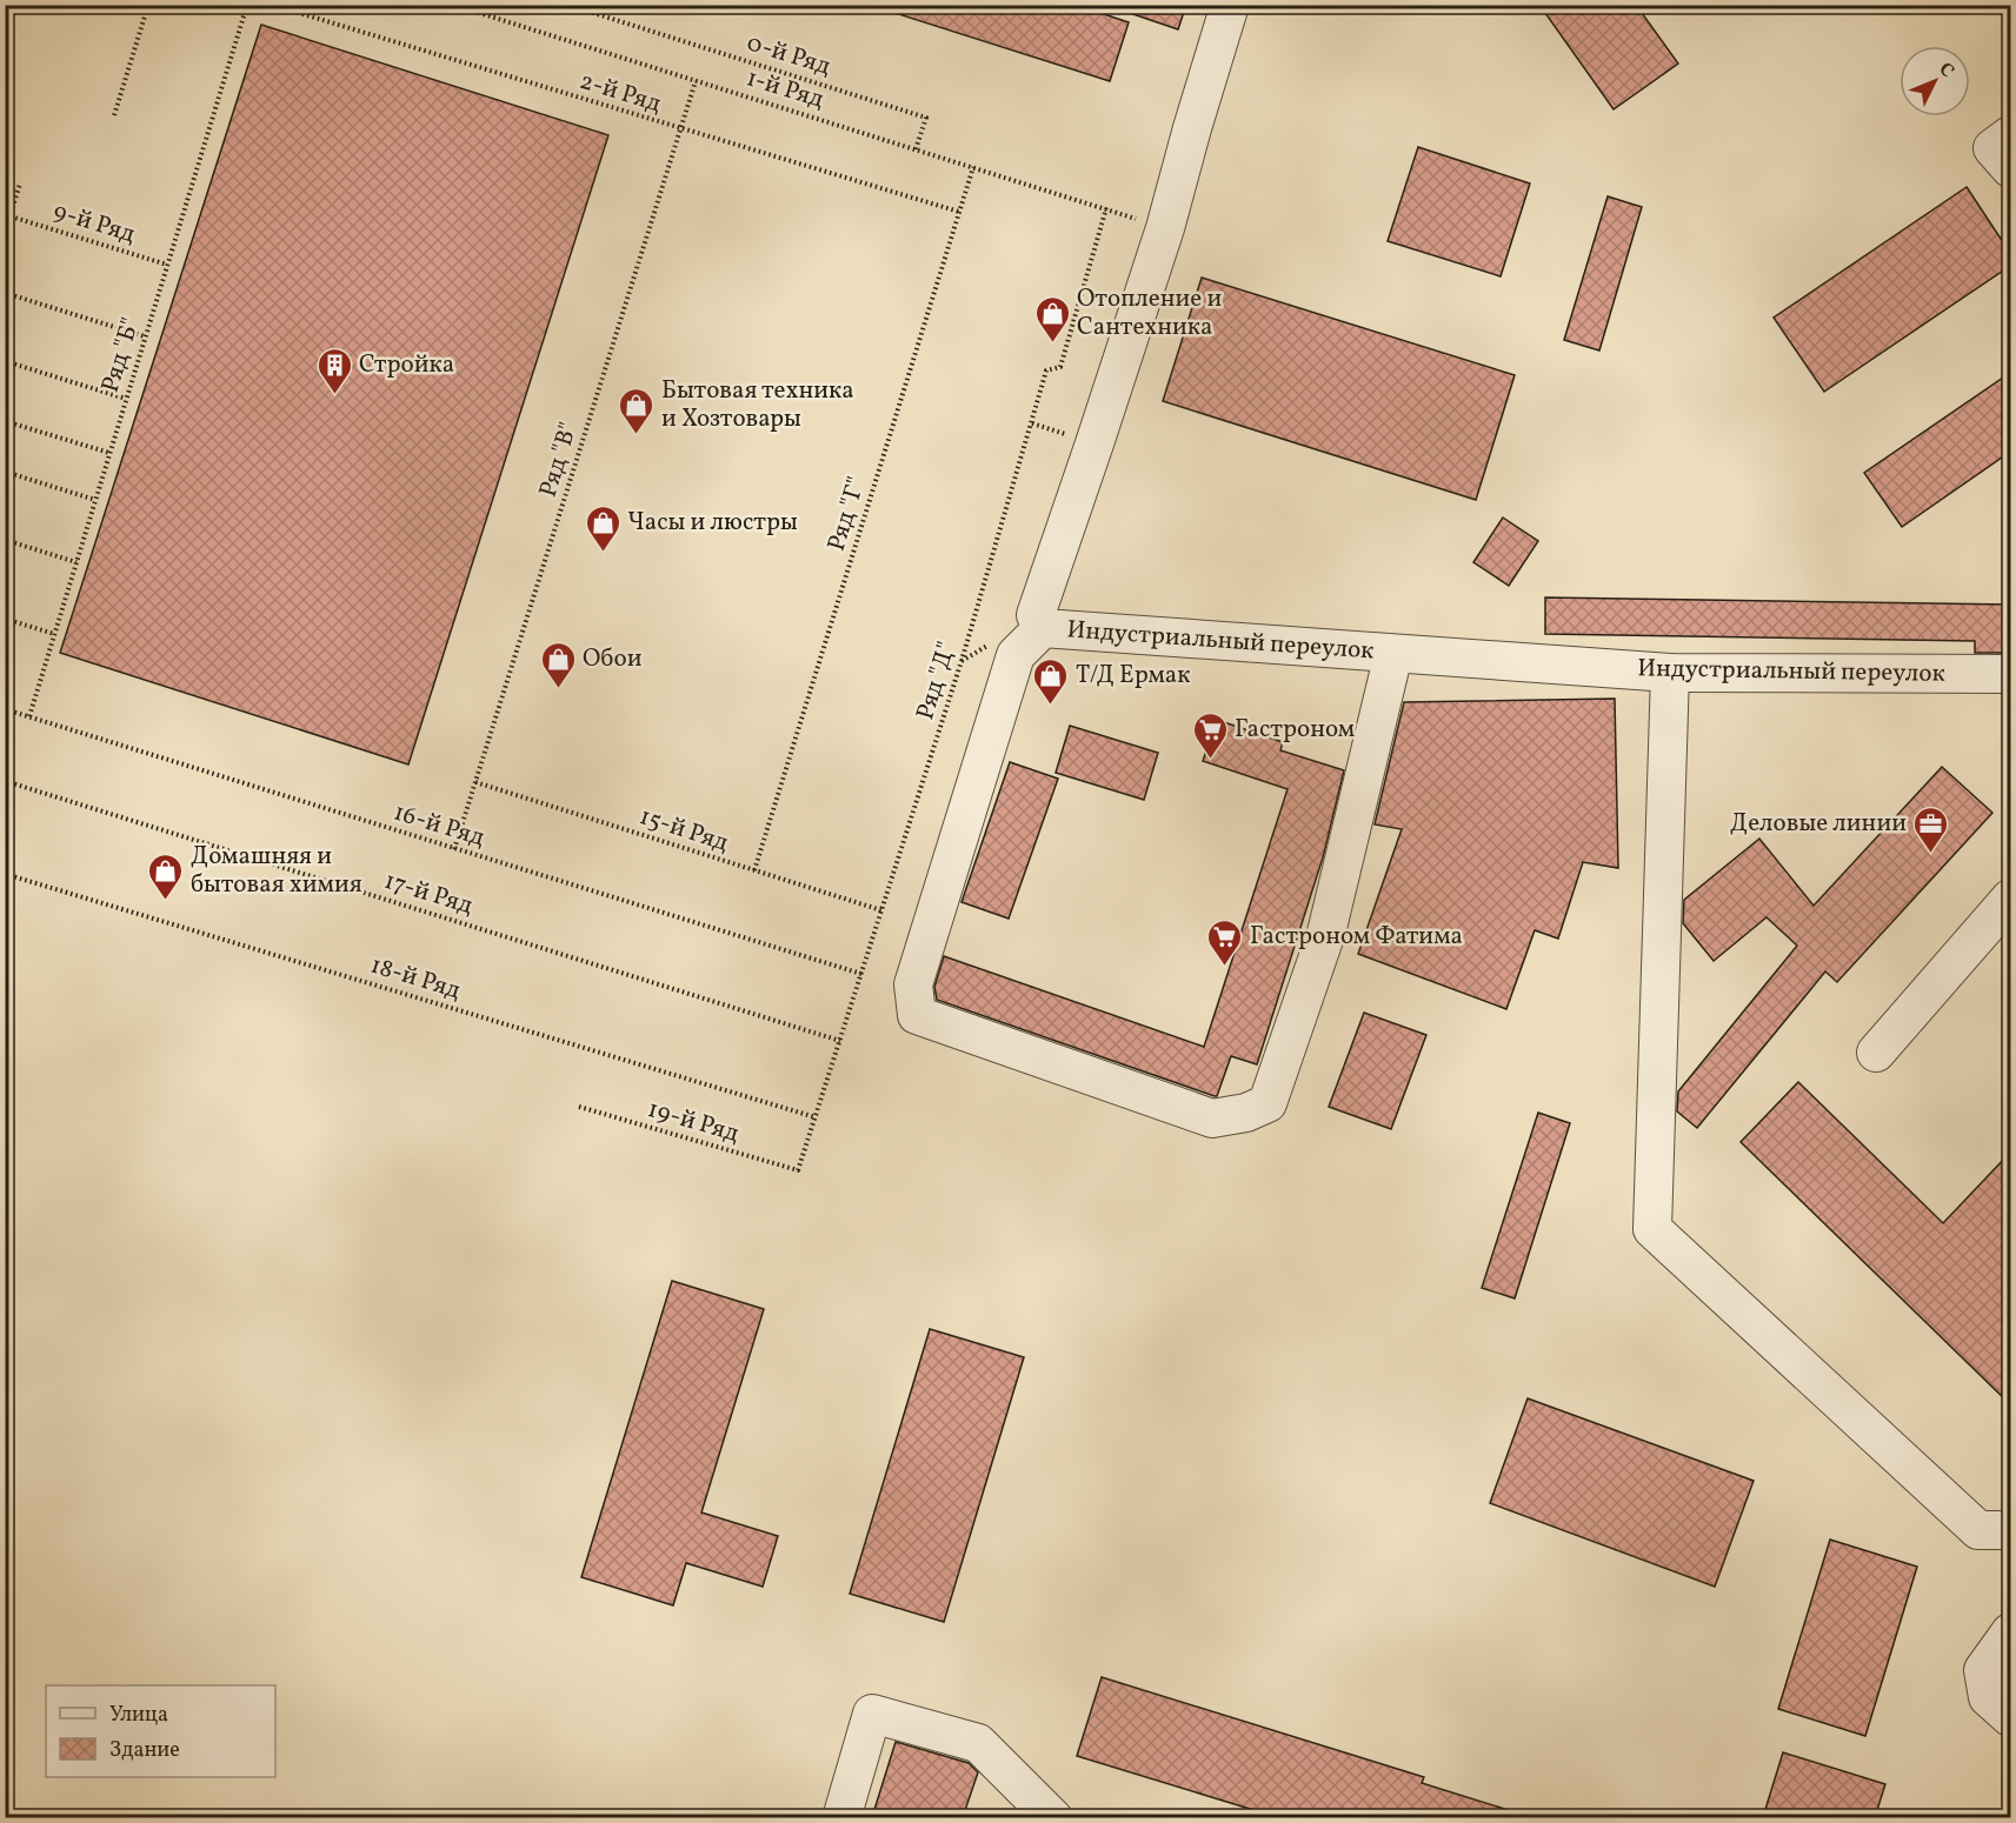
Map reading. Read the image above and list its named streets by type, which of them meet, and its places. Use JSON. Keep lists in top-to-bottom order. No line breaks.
{"streets":{"street":["Индустриальный переулок"],"path":["0-й Ряд","1-й Ряд","2-й Ряд","9-й Ряд","Ряд \"Б\"","Ряд \"В\"","Ряд \"Г\"","Ряд \"Д\"","16-й Ряд","15-й Ряд","17-й Ряд","18-й Ряд","19-й Ряд"]},"crossings":[["0-й Ряд","1-й Ряд"],["1-й Ряд","Ряд \"В\""],["1-й Ряд","Ряд \"Г\""],["1-й Ряд","Ряд \"Д\""],["2-й Ряд","Ряд \"В\""],["2-й Ряд","Ряд \"Г\""],["9-й Ряд","Ряд \"Б\""],["Ряд \"Б\"","16-й Ряд"],["Ряд \"В\"","16-й Ряд"],["Ряд \"В\"","15-й Ряд"],["Ряд \"Г\"","15-й Ряд"],["Ряд \"Д\"","16-й Ряд"],["Ряд \"Д\"","15-й Ряд"],["Ряд \"Д\"","17-й Ряд"],["Ряд \"Д\"","18-й Ряд"],["Ряд \"Д\"","19-й Ряд"]],"places":{"shop":["Отопление и Сантехника","Бытовая техника и Хозтовары","Часы и люстры","Обои","Т/Д Ермак","Домашняя и бытовая химия"],"building":["Стройка"],"supermarket":["Гастроном","Гастроном Фатима"],"office":["Деловые линии"]},"legend":["Улица","Здание"],"north":"top right"}
